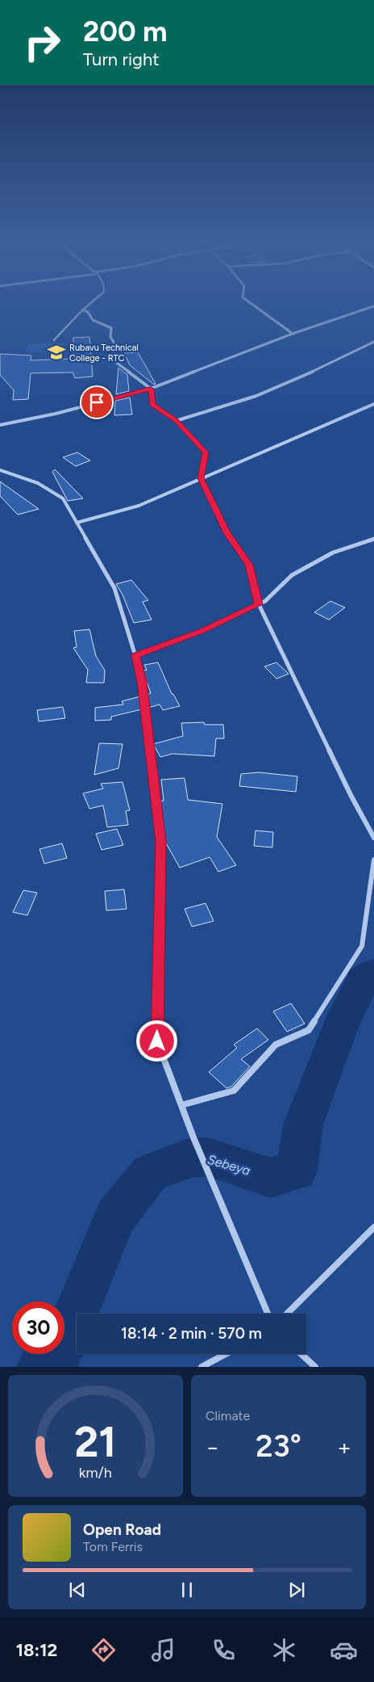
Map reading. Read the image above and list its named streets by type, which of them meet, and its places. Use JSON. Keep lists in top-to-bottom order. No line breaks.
{"water":["Sebeya"],"places":{"school or university":["Rubavu Technical College - RTC"]},"page":{"turn":["200 m","Turn right"],"limit":"30","trip":"18:14 · 2 min · 570 m","tile":"Climate","heat":["−","23°","+"],"song":["Open Road","Tom Ferris"],"tabs":"18:12","gauge":["21","km/h"]}}
